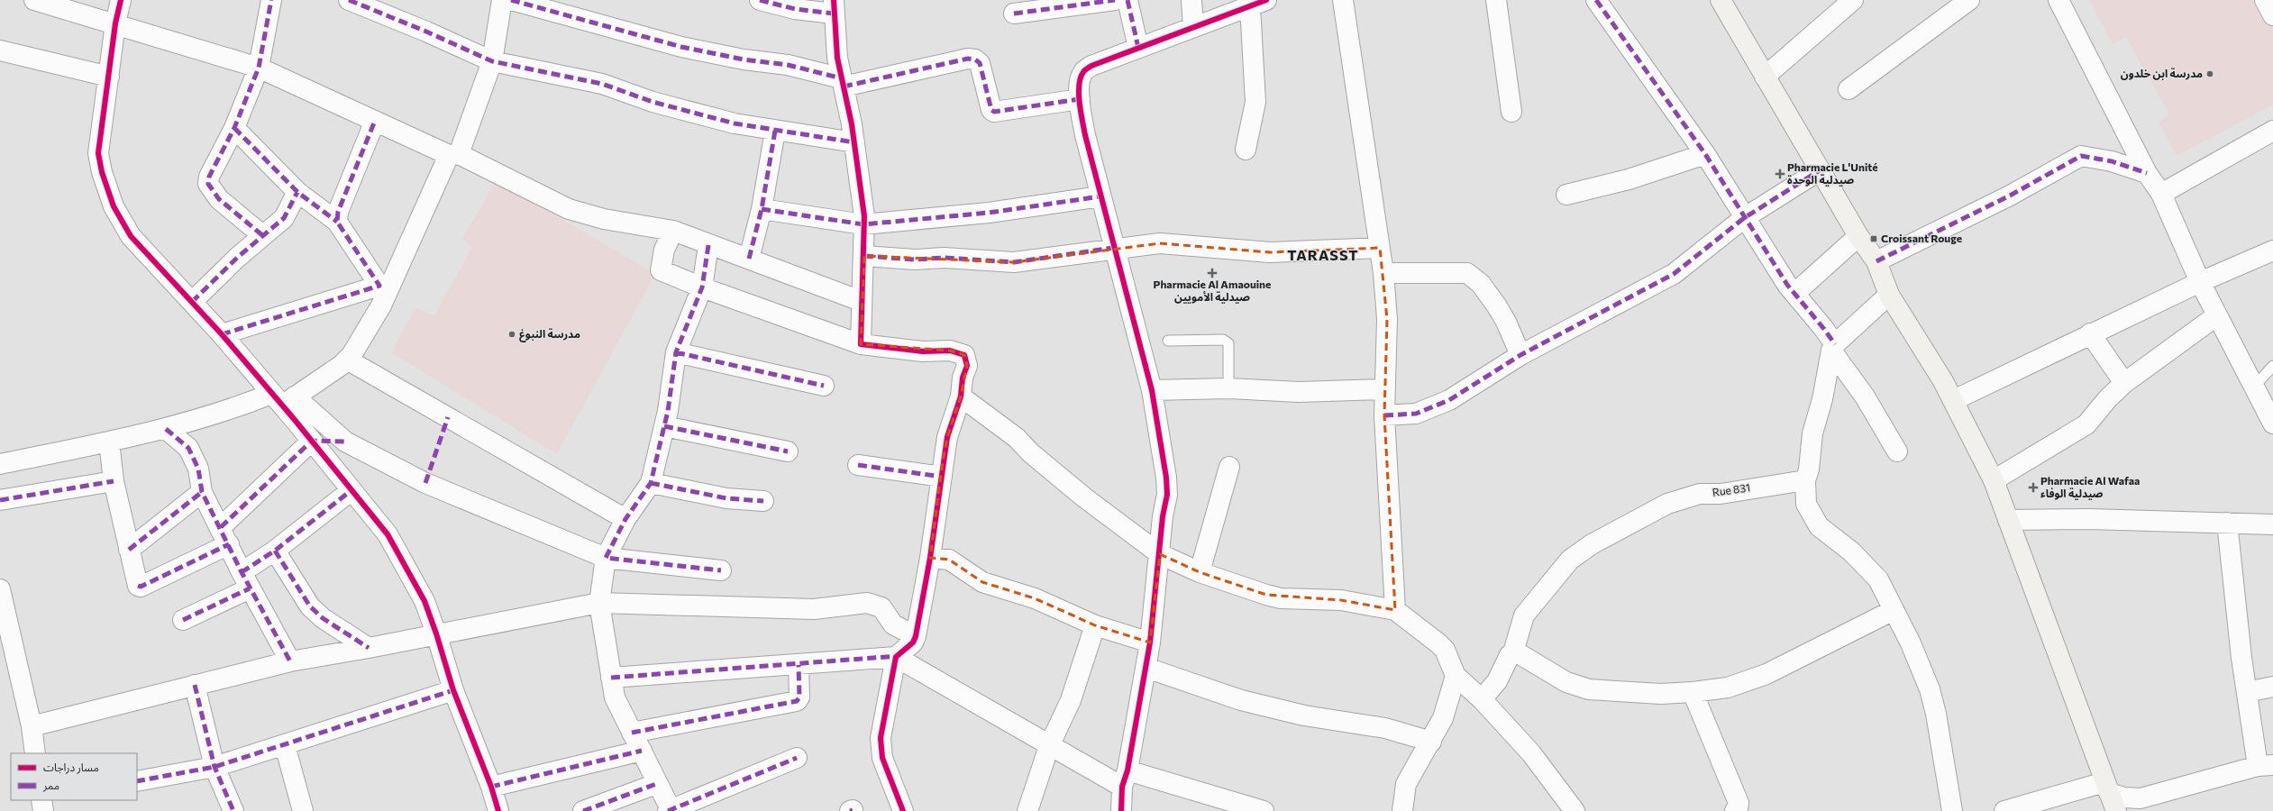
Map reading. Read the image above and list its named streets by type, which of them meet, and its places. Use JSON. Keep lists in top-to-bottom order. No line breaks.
{"streets":{"street":["Rue 831"]},"districts":["TARASST"],"places":{"other":["مدرسة ابن خلدون","مدرسة النبوغ"],"health":["Pharmacie L'Unité صيدلية الوحدة","Pharmacie Al Amaouine صيدلية الأمويين","Pharmacie Al Wafaa صيدلية الوفاء"],"transit":["Croissant Rouge"]},"legend":["مسار دراجات","ممر"]}
